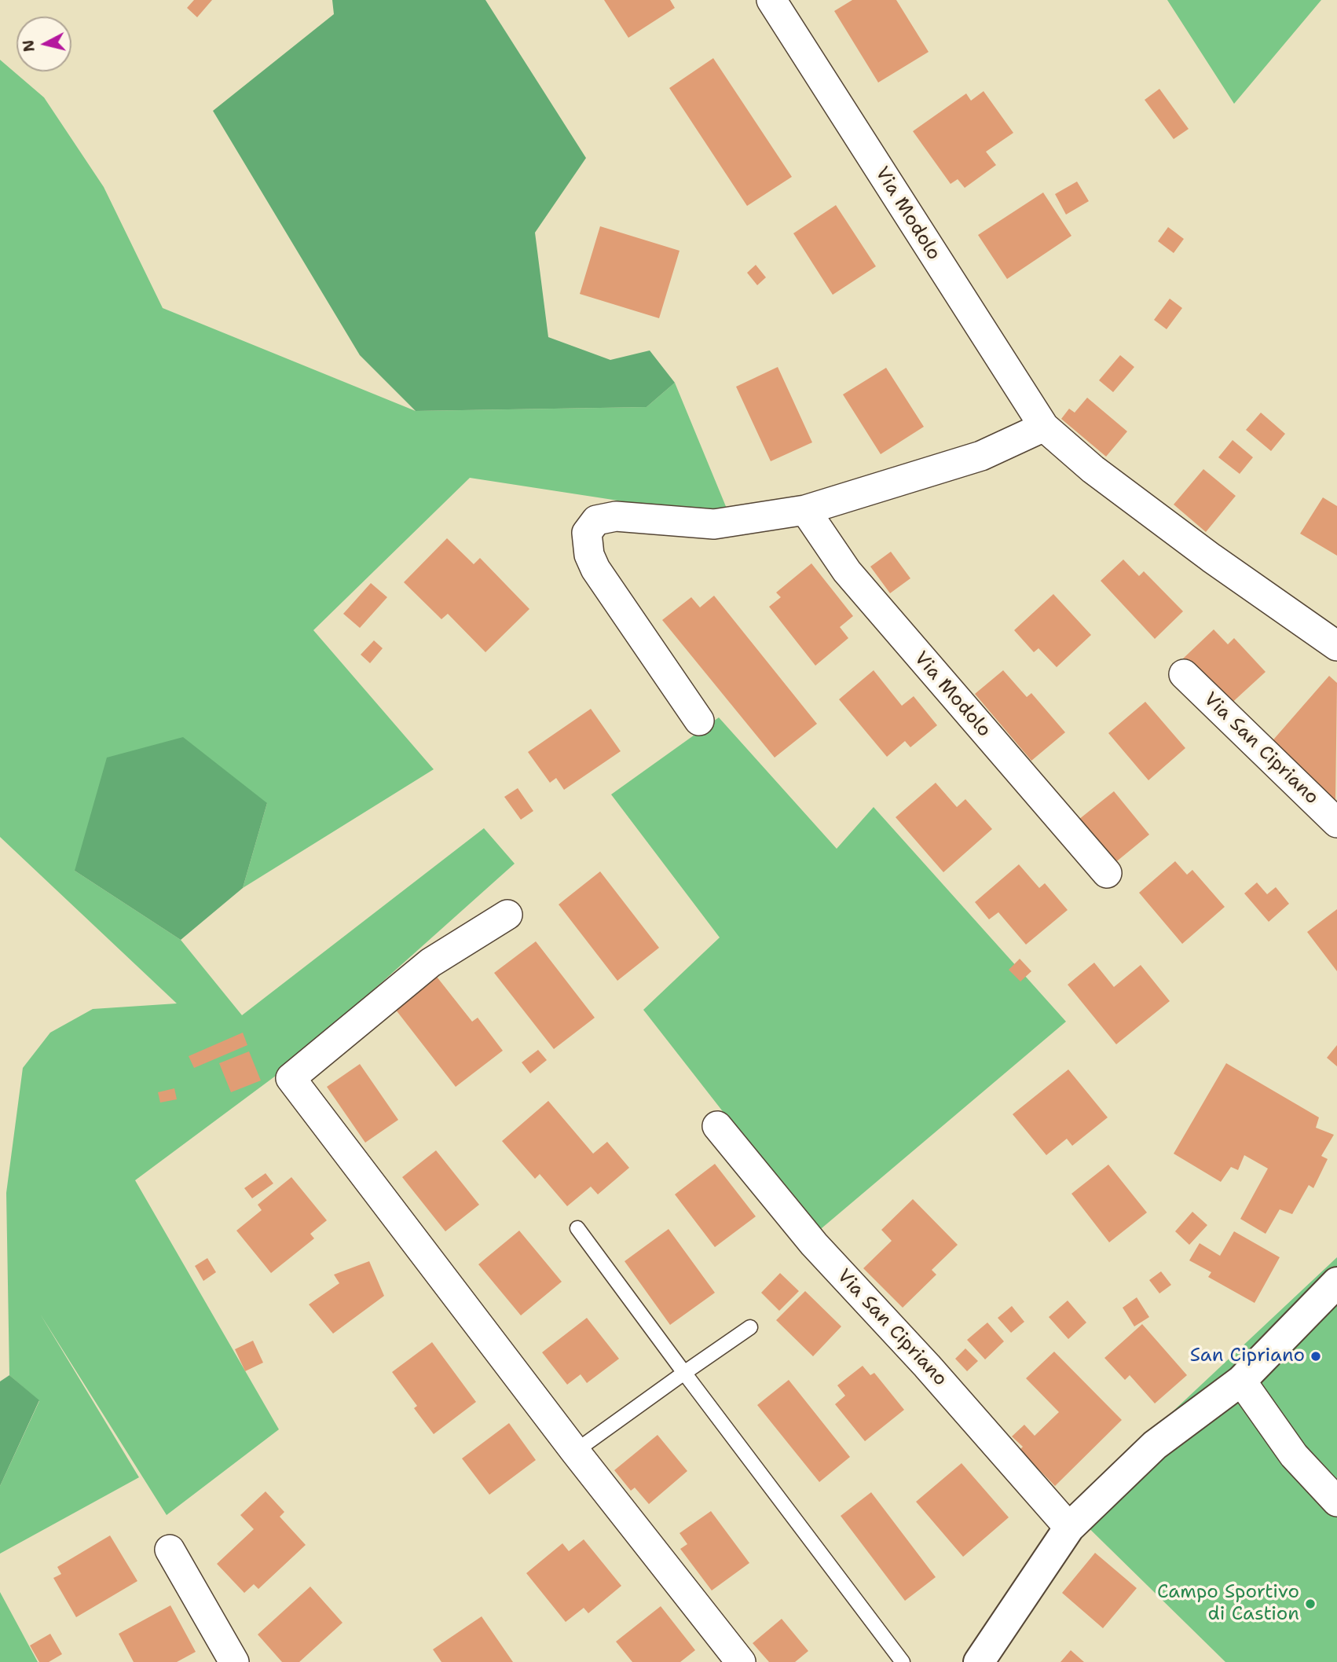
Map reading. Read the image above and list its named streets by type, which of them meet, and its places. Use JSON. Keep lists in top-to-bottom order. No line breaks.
{"streets":{"street":["Via Modolo","Via San Cipriano"]},"places":["San Cipriano","Campo Sportivo di Castion"],"north":"left"}
